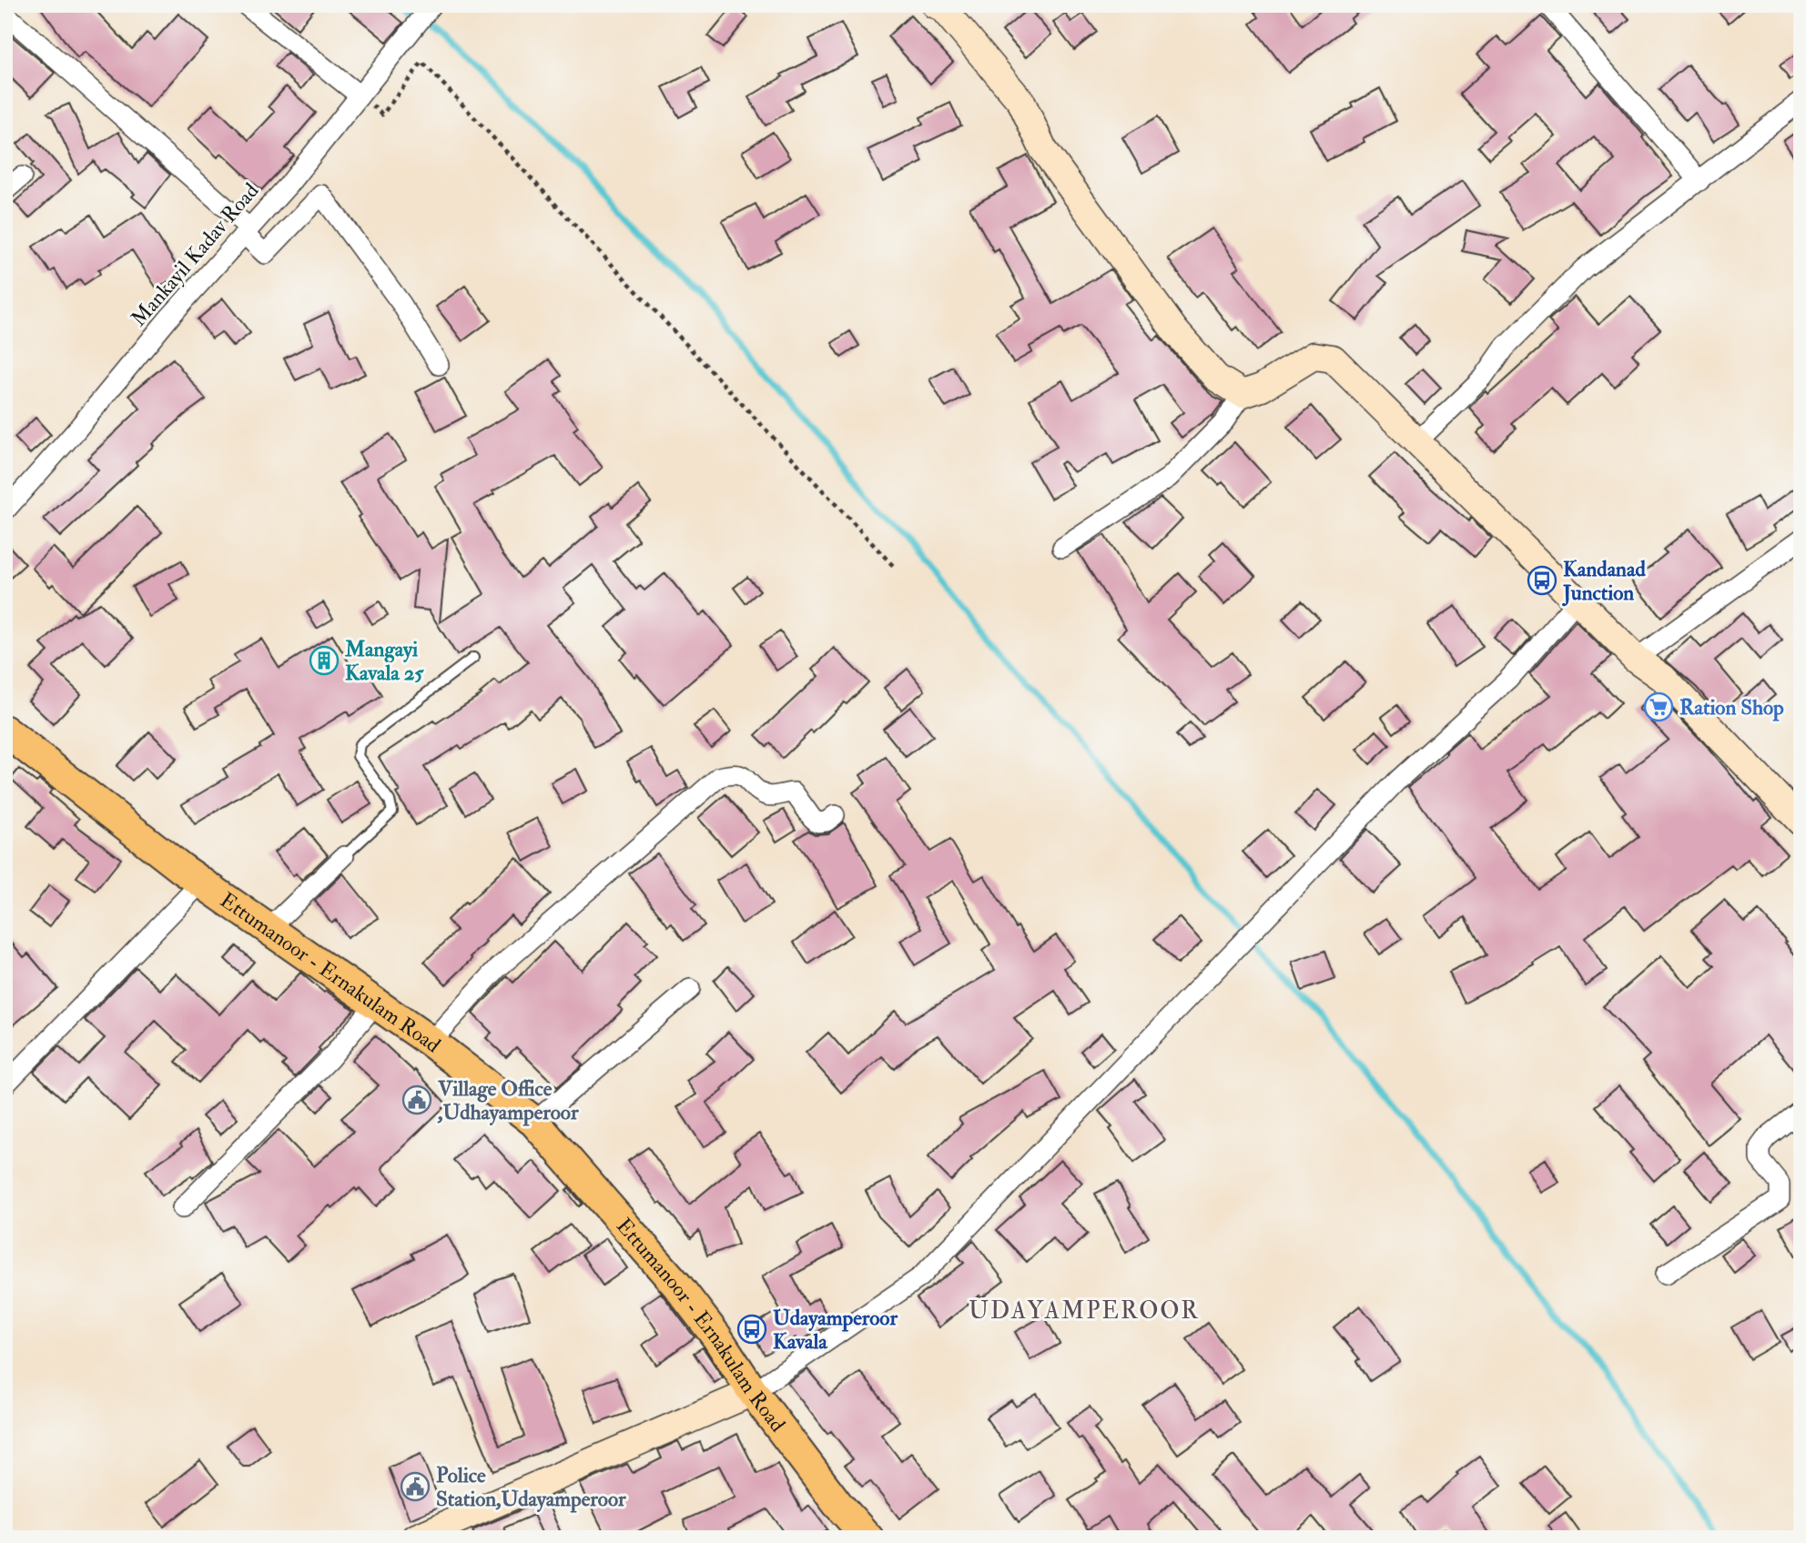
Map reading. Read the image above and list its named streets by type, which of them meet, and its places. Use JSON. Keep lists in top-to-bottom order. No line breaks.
{"streets":{"main road":["Ettumanoor - Ernakulam Road"],"street":["Mankayil Kadav Road"]},"districts":["UDAYAMPEROOR"],"places":{"bus stop":["Kandanad Junction","Udayamperoor Kavala"],"building":["Mangayi Kavala 25"],"supermarket":["Ration Shop"],"public building":["Village Office ,Udhayamperoor","Police Station,Udayamperoor"]}}
